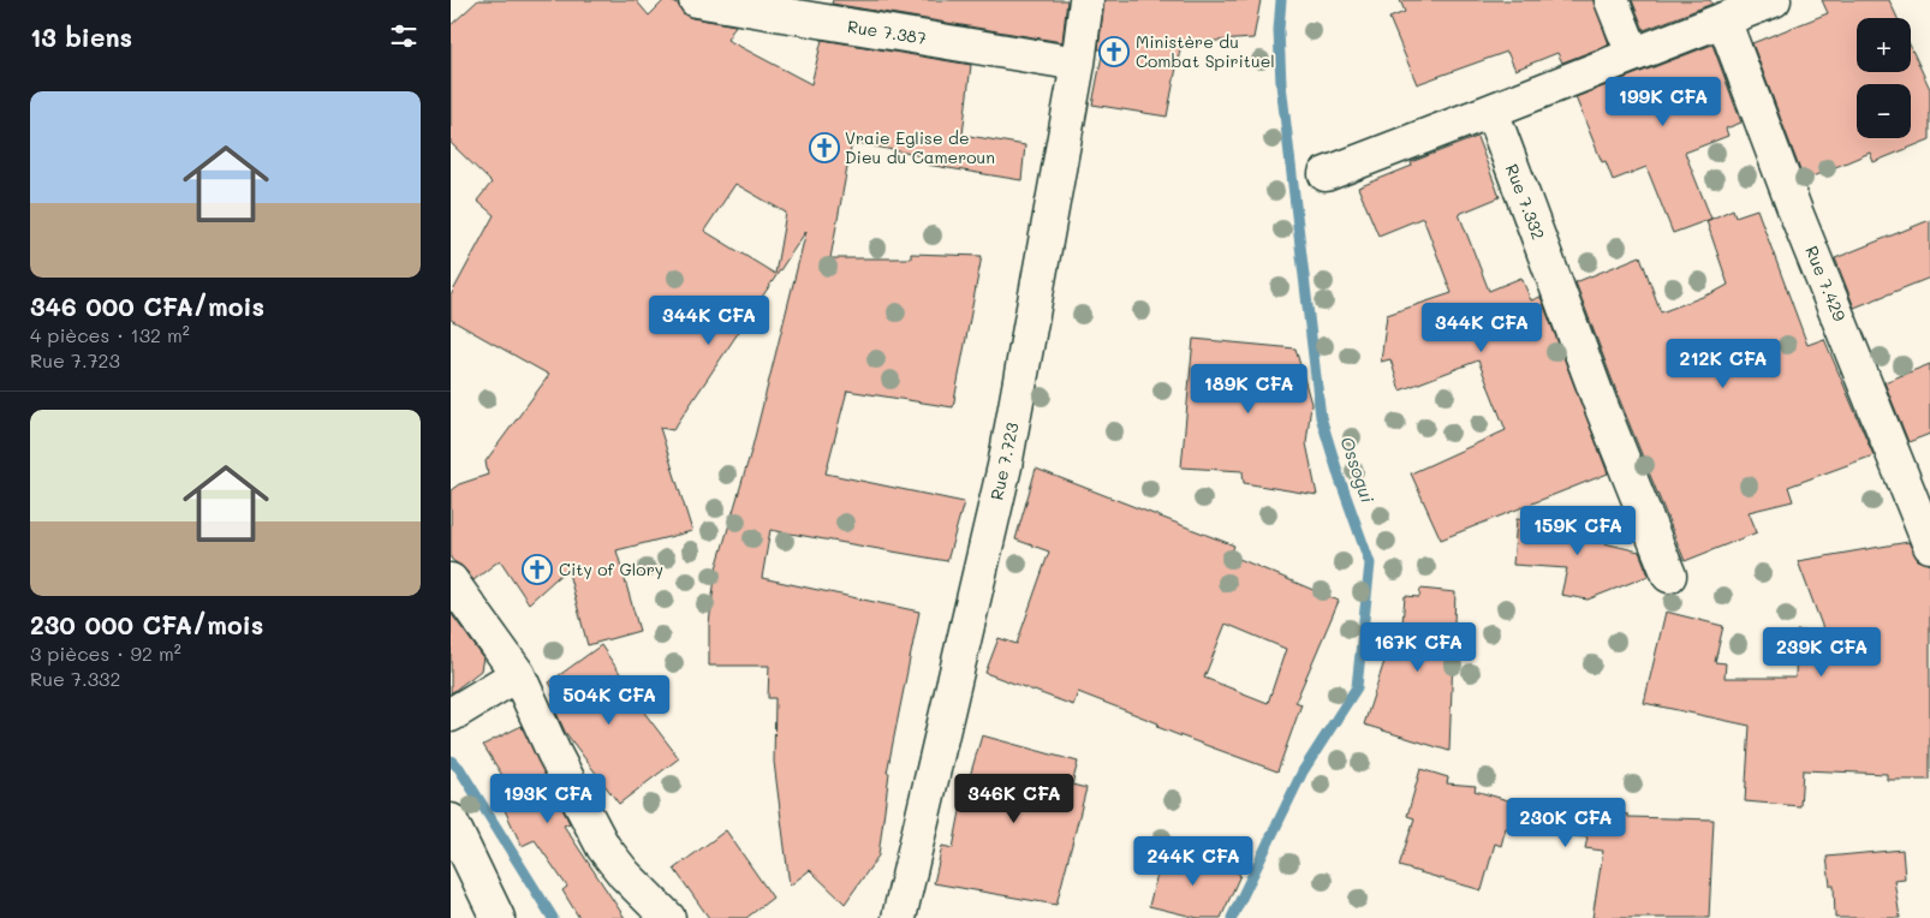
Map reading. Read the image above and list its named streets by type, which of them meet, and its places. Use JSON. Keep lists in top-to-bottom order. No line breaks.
{"streets":{"street":["Rue 7.387","Rue 7.332","Rue 7.429","Rue 7.723"]},"crossings":[["Rue 7.387","Rue 7.723"]],"water":["Ossogui"],"places":{"church":["Ministère du Combat Spirituel","Vraie Eglise de Dieu du Cameroun","City of Glory"]},"page":{"heading":"13 biens","map_buttons":["+","−"],"list":[{"name":"346 000 CFA/mois","note":"4 pièces · 132 m² · Rue 7.723"},{"name":"230 000 CFA/mois","note":"3 pièces · 92 m² · Rue 7.332"}],"price":["199K CFA","344K CFA","344K CFA","212K CFA","189K CFA","159K CFA","167K CFA","239K CFA","504K CFA","193K CFA","346K CFA","230K CFA","244K CFA"]}}
